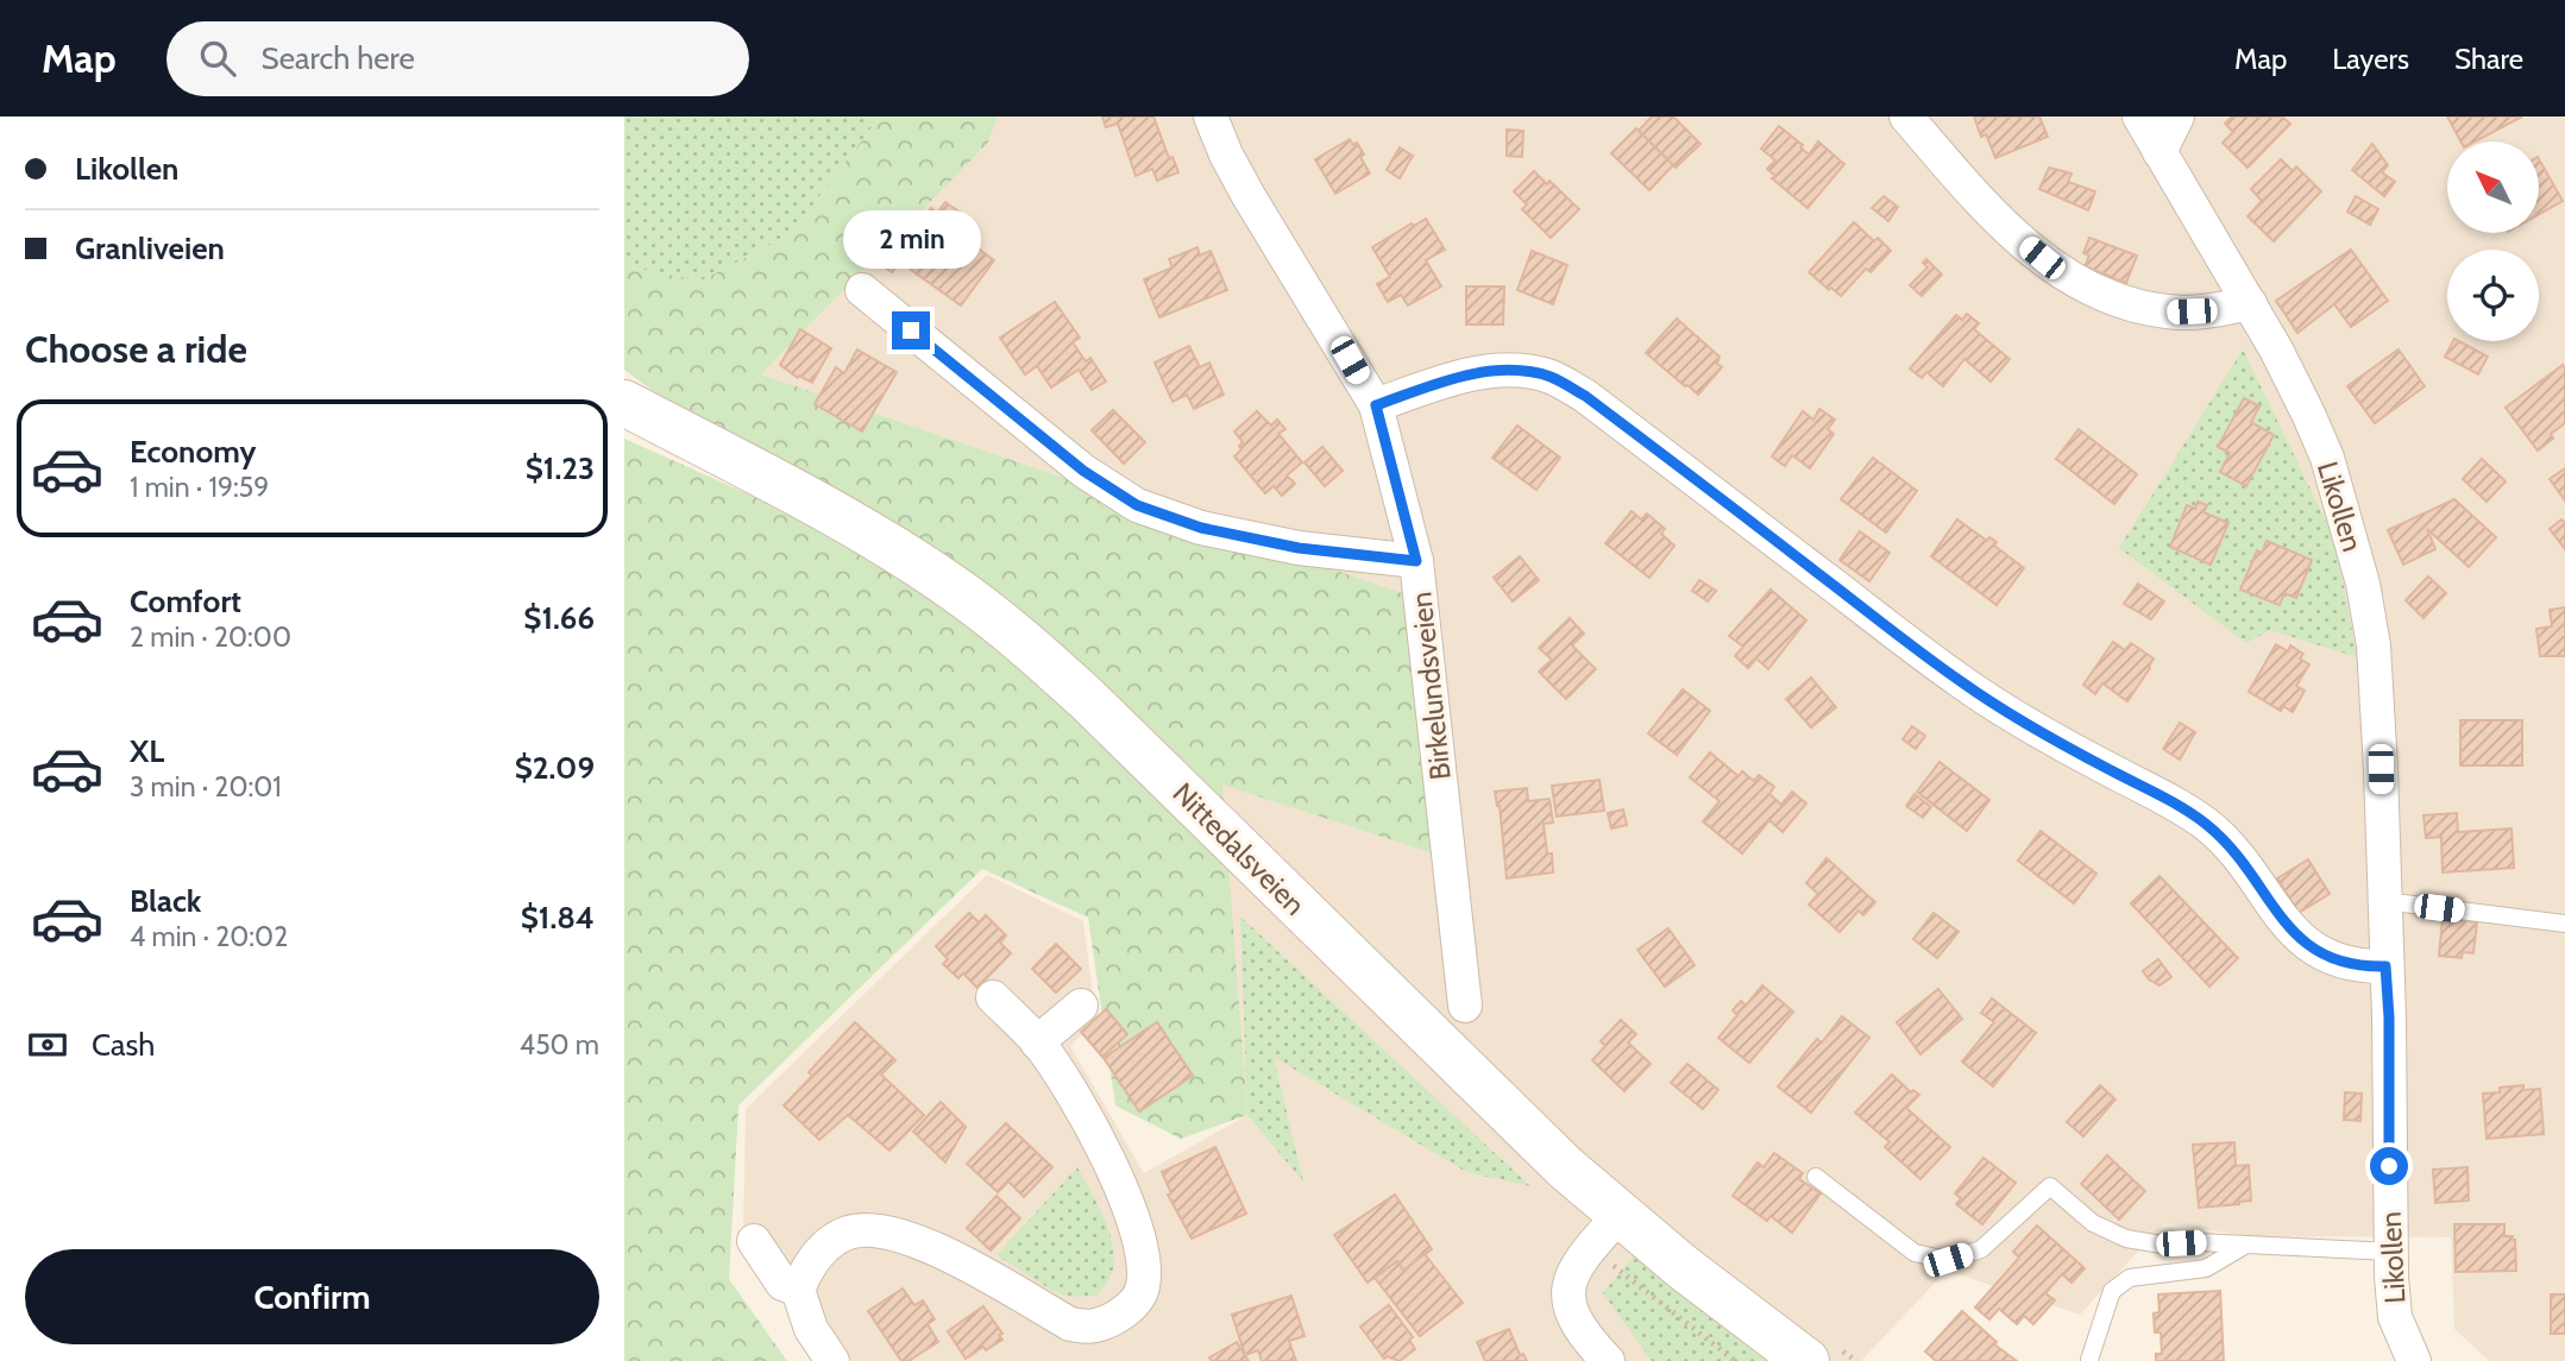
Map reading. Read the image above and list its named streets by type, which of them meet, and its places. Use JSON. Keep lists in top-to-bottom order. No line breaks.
{"streets":{"main road":["Nittedalsveien"],"street":["Likollen","Birkelundsveien"]},"north":"top left","page":{"header":"Map","search":"Search here","nav":["Map","Layers","Share"],"banner":["Likollen","Granliveien"],"bubble":"2 min","heading":"Choose a ride","list":[{"name":"Economy","note":"1 min · 19:59","value":"$1.23"},{"name":"Comfort","note":"2 min · 20:00","value":"$1.66"},{"name":"XL","note":"3 min · 20:01","value":"$2.09"},{"name":"Black","note":"4 min · 20:02","value":"$1.84"}],"pay":["Cash","450 m"],"buttons":"Confirm"}}
